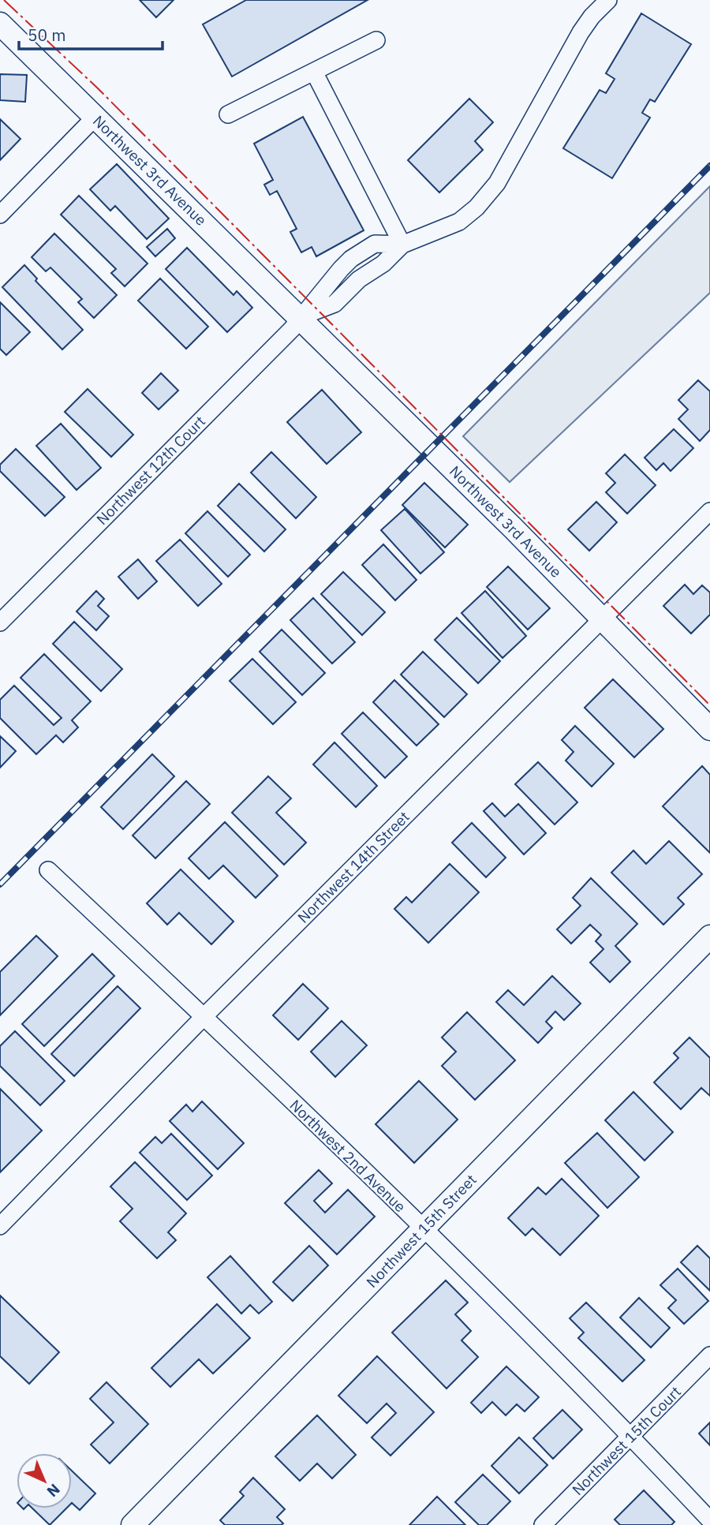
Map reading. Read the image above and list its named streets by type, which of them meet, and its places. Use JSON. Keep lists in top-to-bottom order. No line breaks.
{"streets":{"street":["Northwest 3rd Avenue","Northwest 12th Court","Northwest 14th Street","Northwest 2nd Avenue","Northwest 15th Street","Northwest 15th Court"]},"crossings":[["Northwest 3rd Avenue","Northwest 12th Court"],["Northwest 3rd Avenue","Northwest 14th Street"],["Northwest 14th Street","Northwest 2nd Avenue"],["Northwest 2nd Avenue","Northwest 15th Street"],["Northwest 2nd Avenue","Northwest 15th Court"]],"scale_bar":"50 m","north":"bottom right"}
